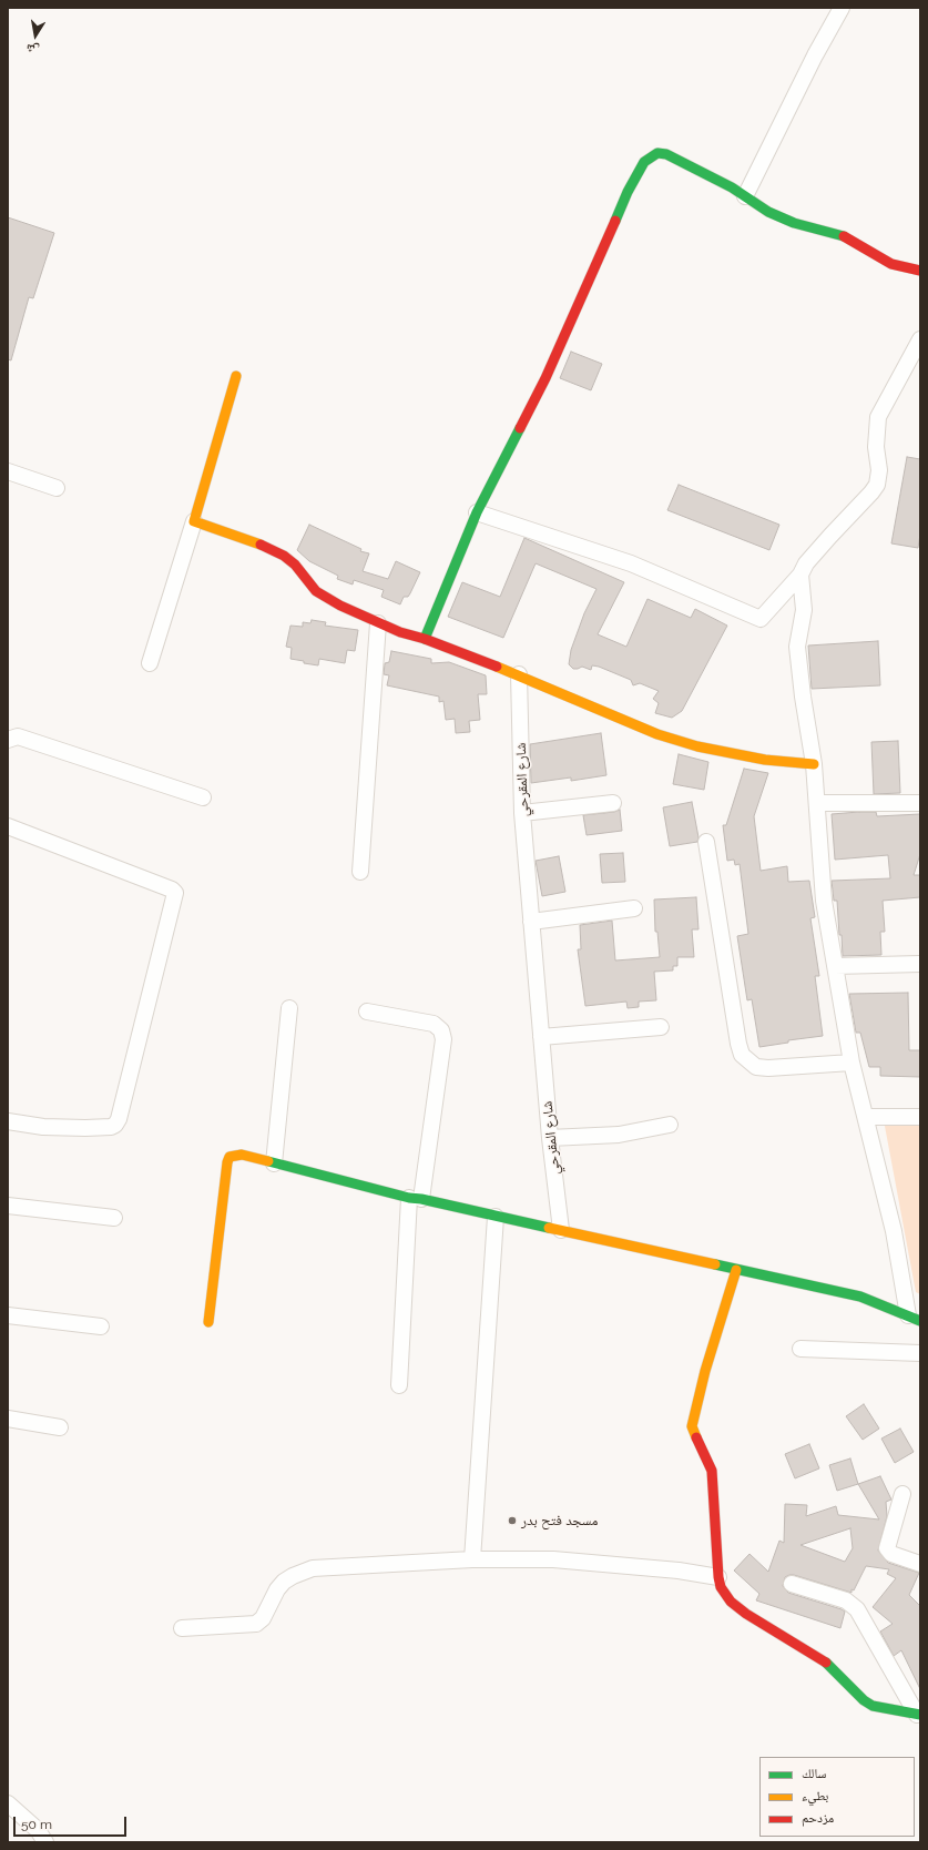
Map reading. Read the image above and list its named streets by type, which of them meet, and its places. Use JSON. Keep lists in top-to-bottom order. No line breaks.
{"streets":{"street":["شارع المقرحي"]},"places":["مسجد فتح بدر"],"legend":["سالك","بطيء","مزدحم"],"scale_bar":"50 m","north":"bottom"}
